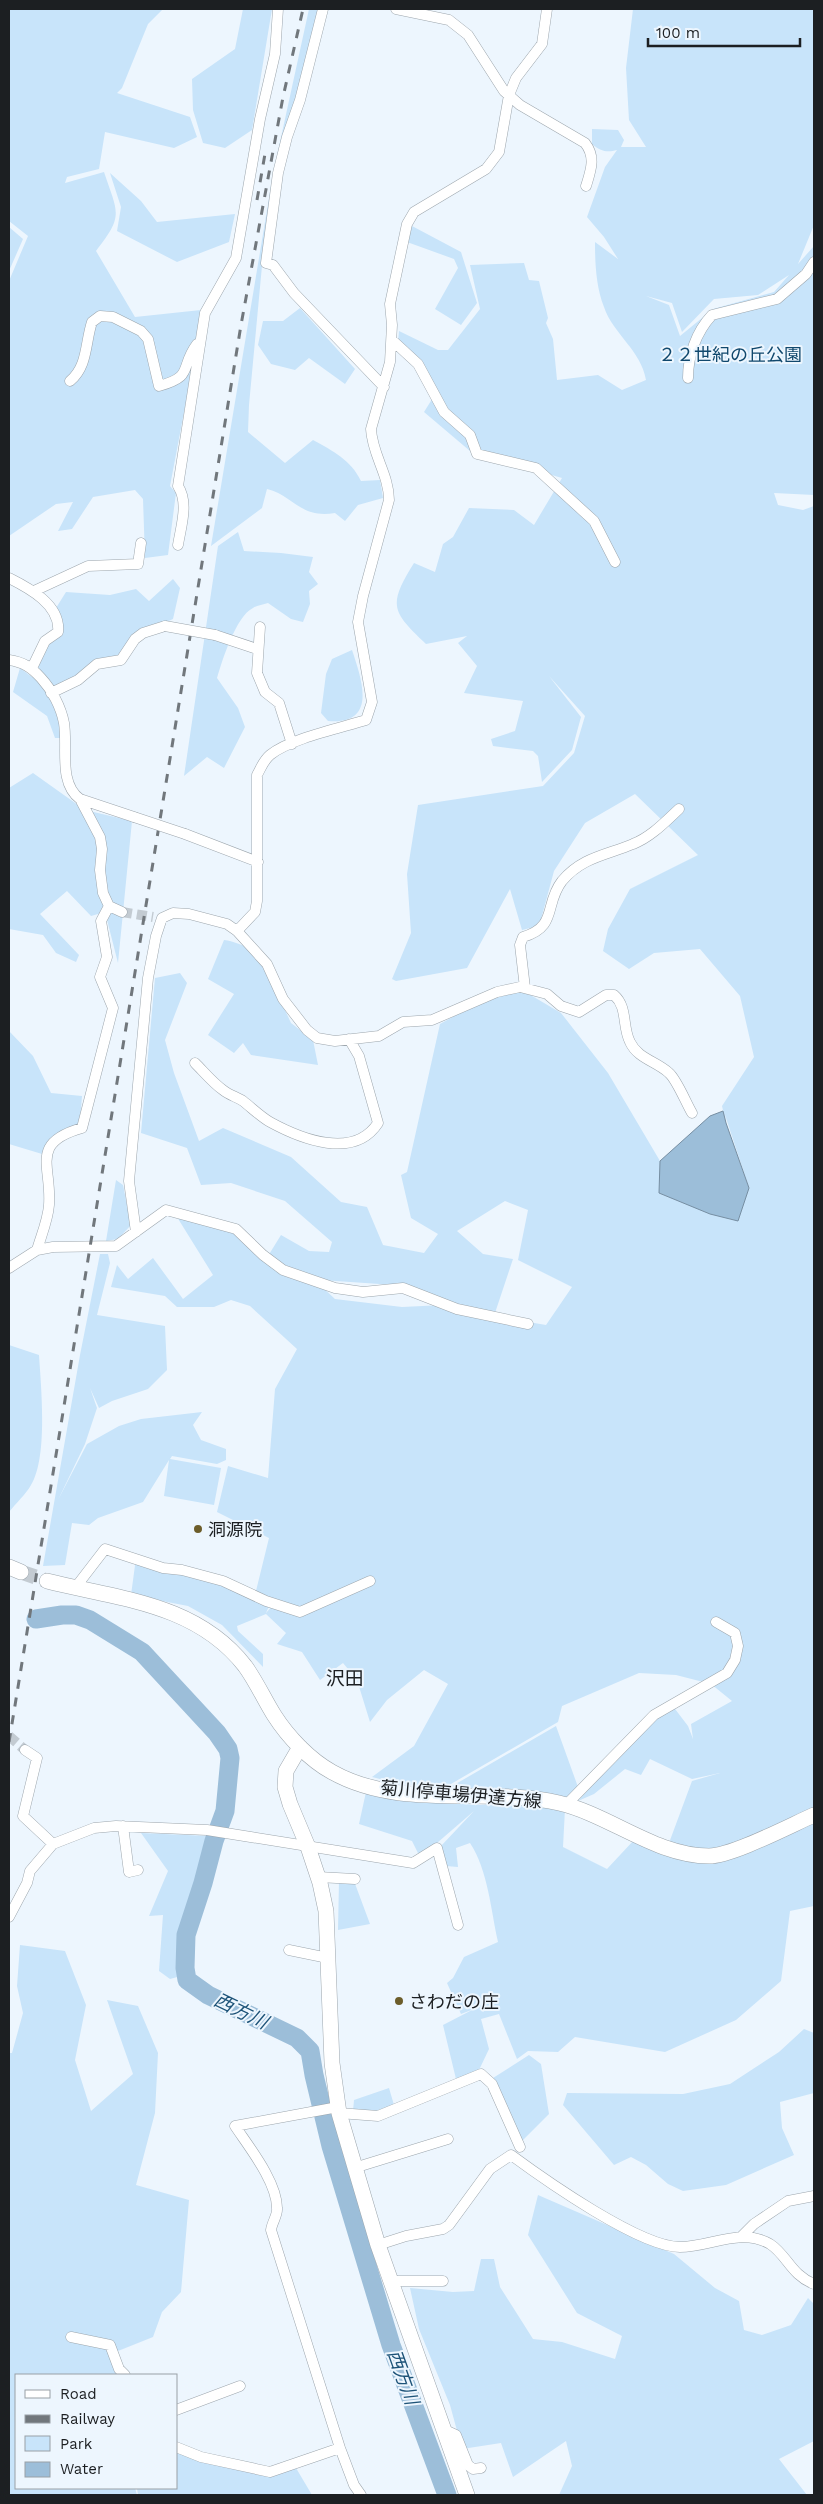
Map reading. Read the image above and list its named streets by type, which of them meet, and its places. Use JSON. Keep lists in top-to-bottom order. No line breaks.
{"streets":{"main road":["菊川停車場伊達方線"]},"districts":["沢田"],"water":["西方川"],"parks":["２２世紀の丘公園"],"places":["洞源院","さわだの庄"],"legend":["Road","Railway","Park","Water"],"scale_bar":"100 m"}
